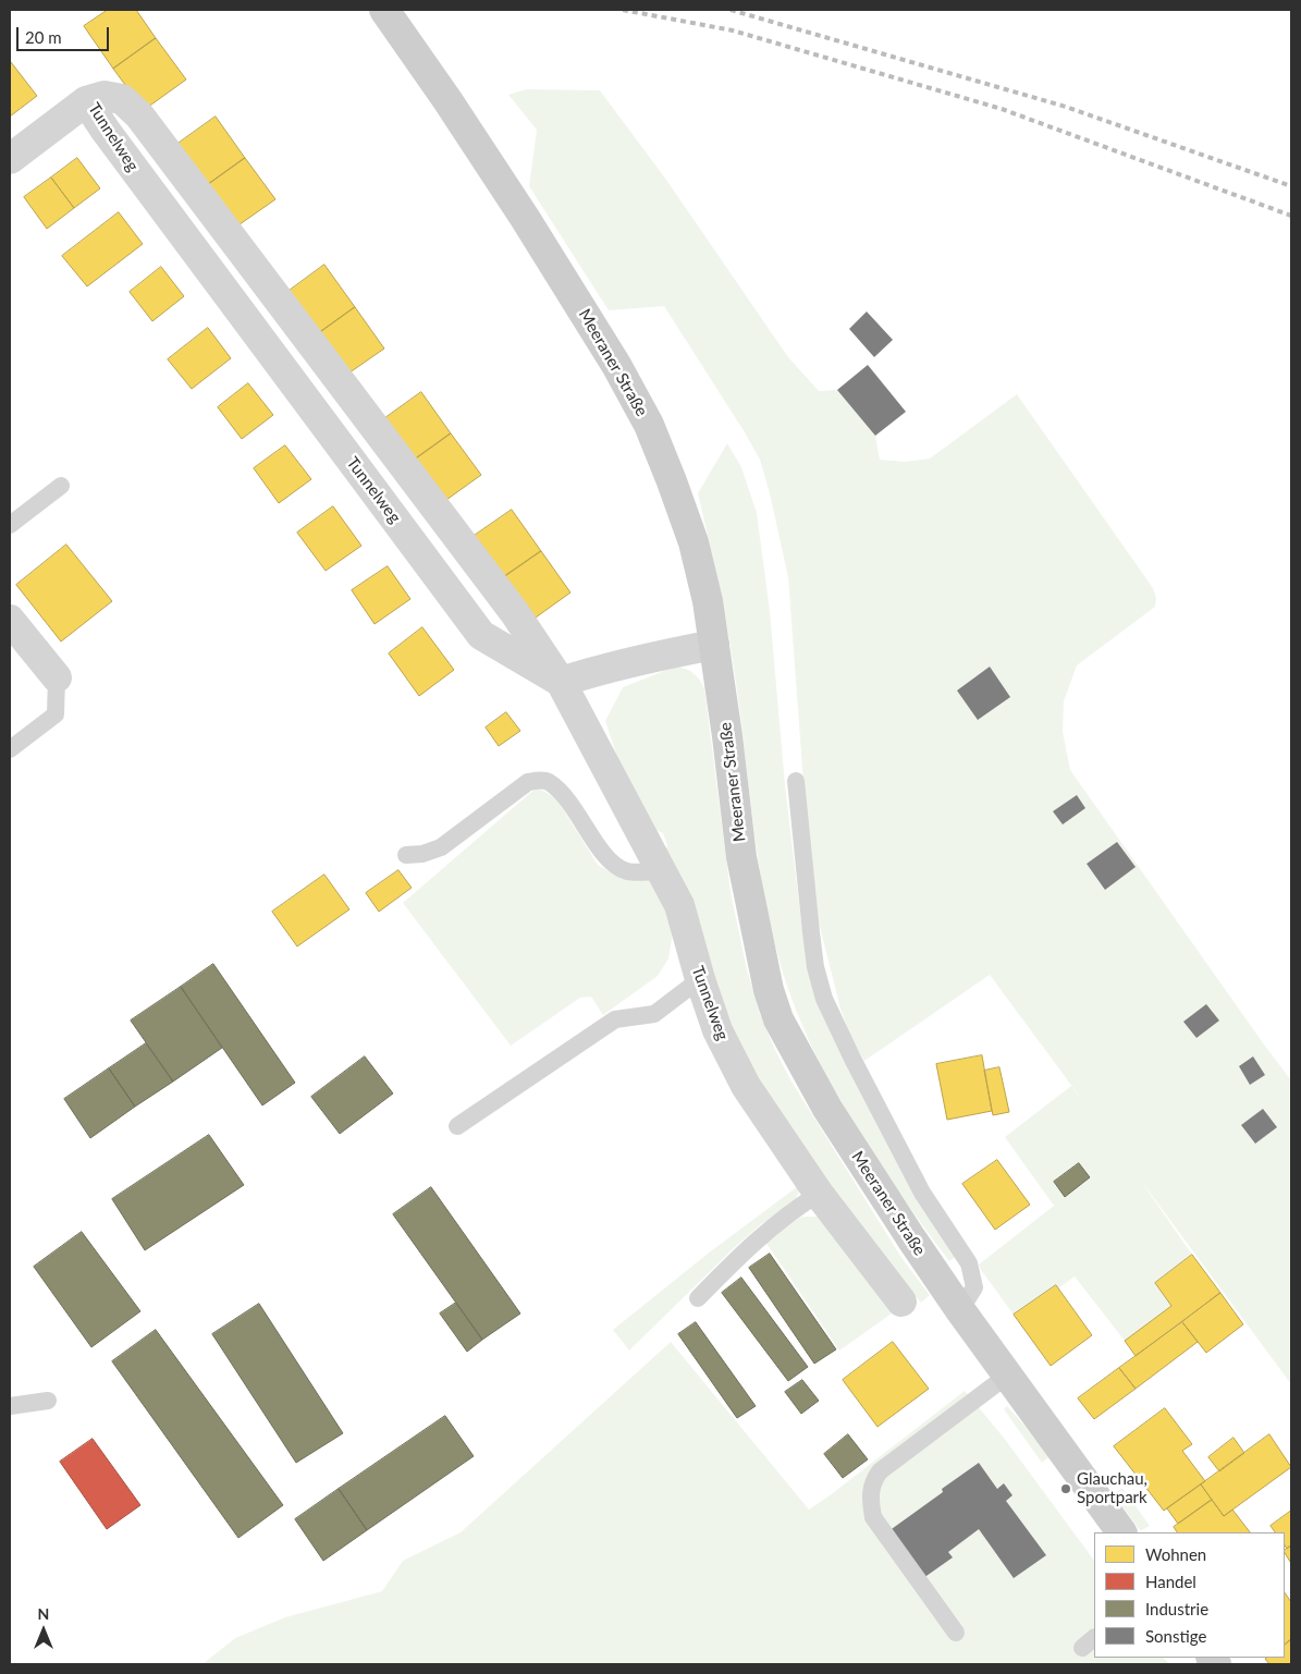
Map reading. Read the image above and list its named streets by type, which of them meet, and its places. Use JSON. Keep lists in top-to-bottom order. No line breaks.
{"streets":{"main road":["Meeraner Straße"],"street":["Tunnelweg"]},"places":["Glauchau, Sportpark"],"legend":["Wohnen","Handel","Industrie","Sonstige"],"scale_bar":"20 m","north":"top"}
